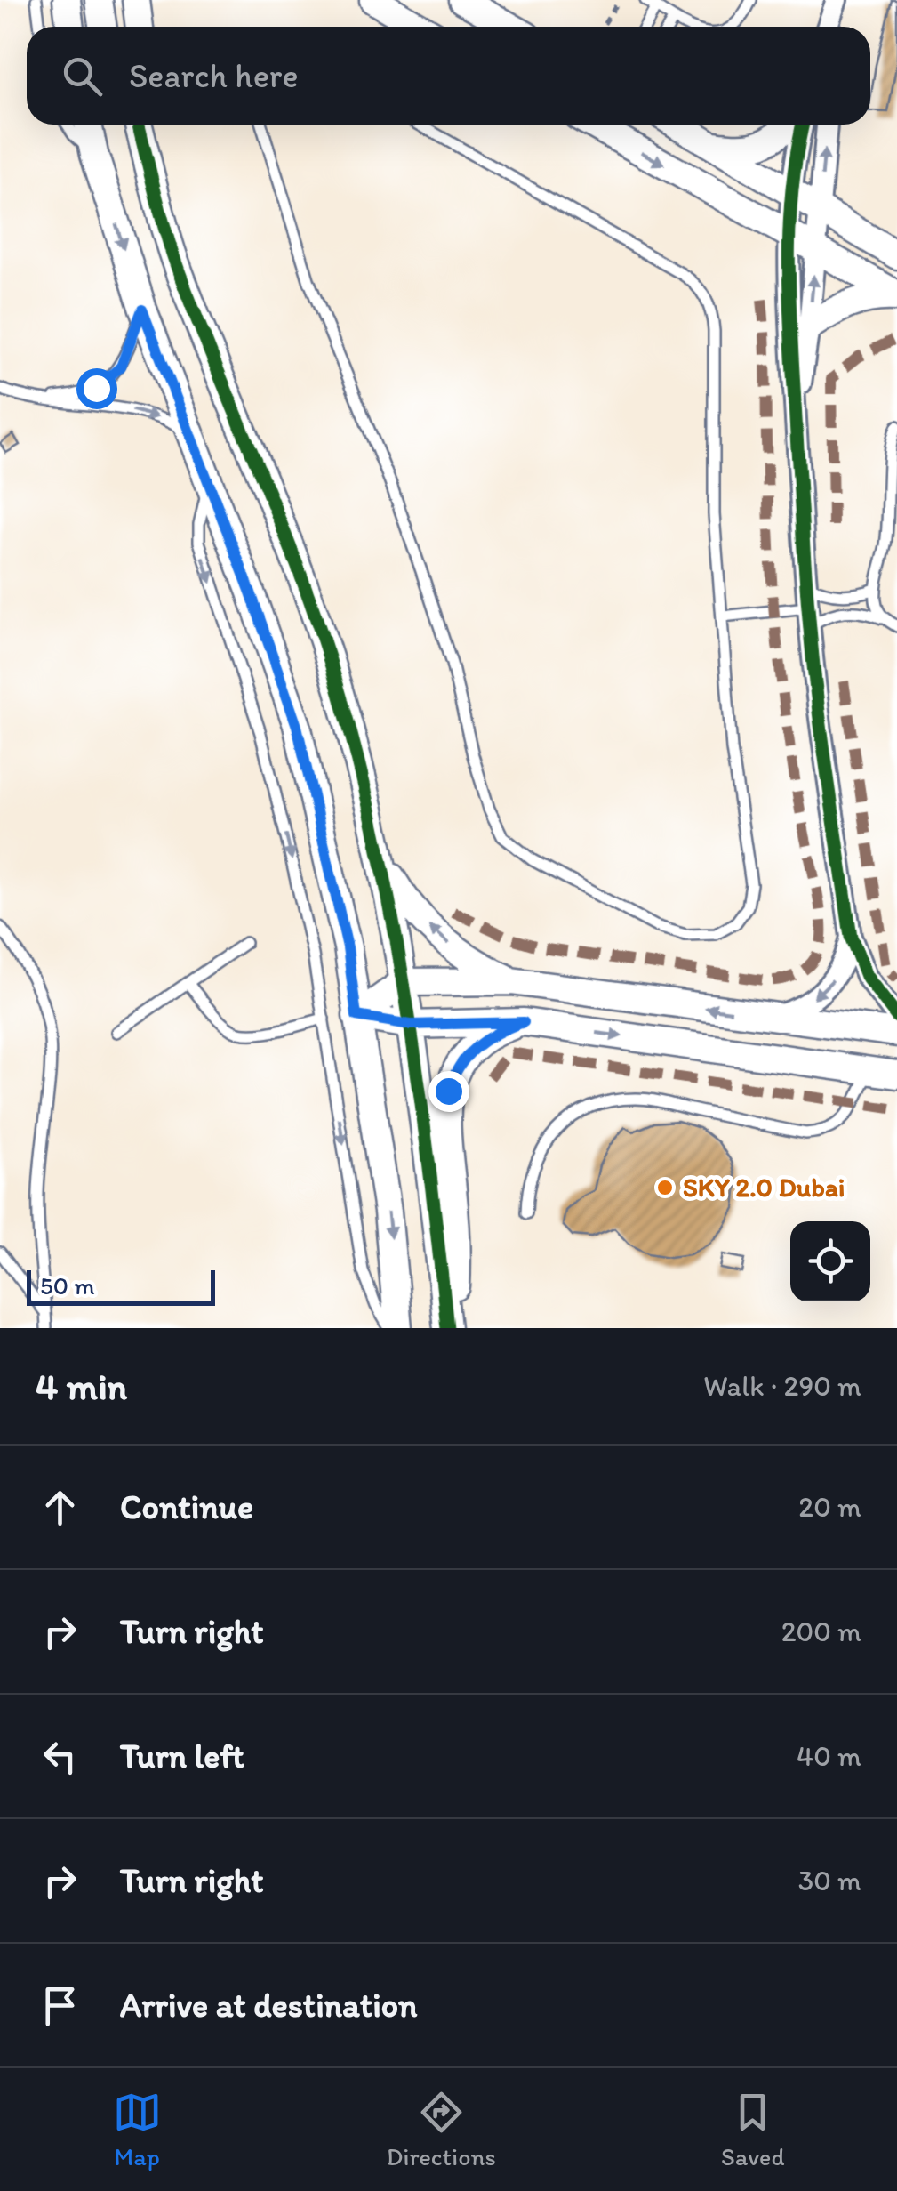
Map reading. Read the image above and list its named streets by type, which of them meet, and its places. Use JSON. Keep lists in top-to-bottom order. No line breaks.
{"places":["SKY 2.0 Dubai"],"scale_bar":"50 m","page":{"search":"Search here","scale":"50 m","heading":["4 min","Walk · 290 m"],"list":[["Continue","20 m"],["Turn right","200 m"],["Turn left","40 m"],["Turn right","30 m"],"Arrive at destination"],"nav":["Map","Directions","Saved"]}}
